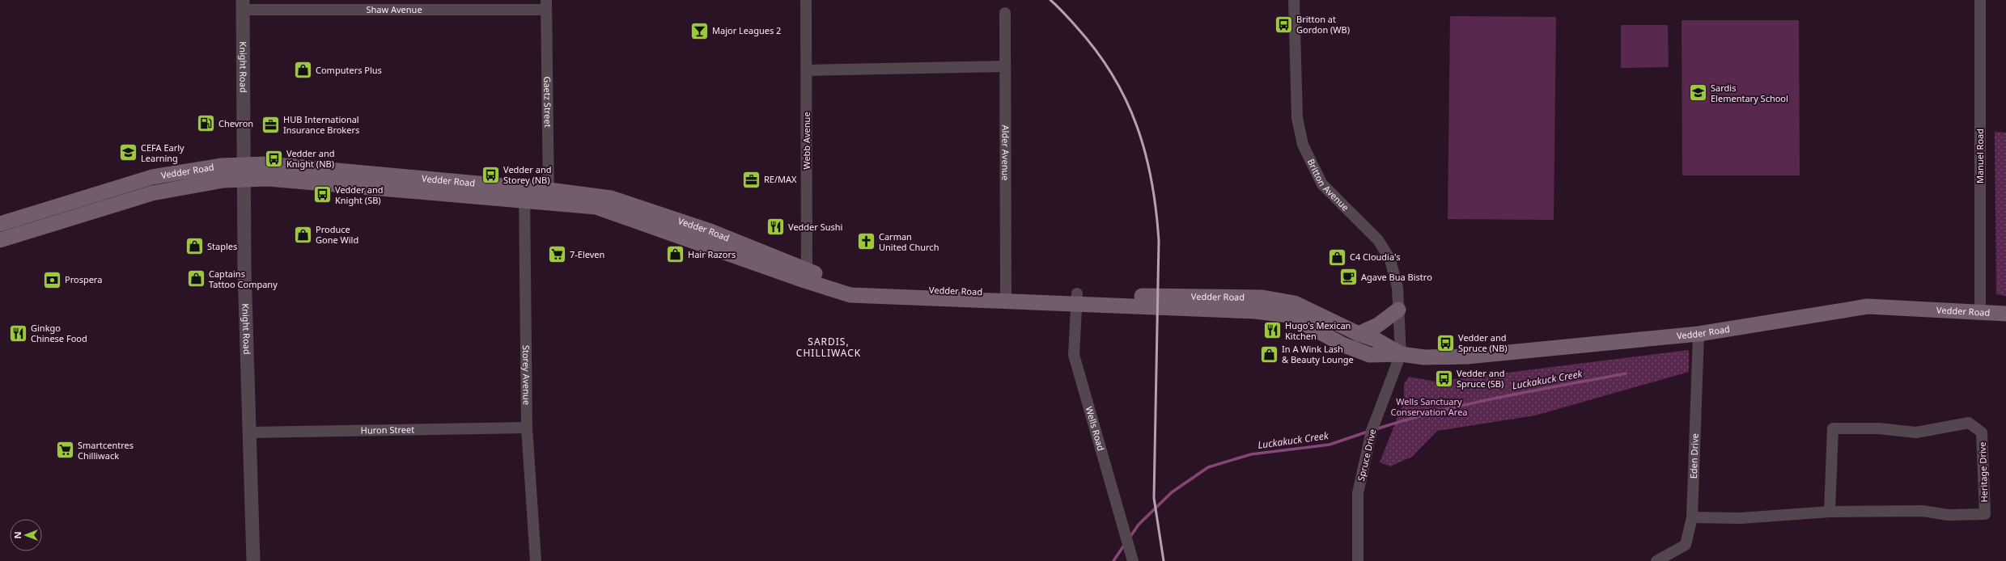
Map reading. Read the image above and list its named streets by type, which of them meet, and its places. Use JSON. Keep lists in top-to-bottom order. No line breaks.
{"streets":{"main road":["Vedder Road"],"street":["Shaw Avenue","Knight Road","Gaetz Street","Webb Avenue","Alder Avenue","Manuel Road","Britton Avenue","Storey Avenue","Wells Road","Huron Street","Spruce Drive","Eden Drive","Heritage Drive"]},"crossings":[["Shaw Avenue","Knight Road"],["Shaw Avenue","Gaetz Street"],["Knight Road","Vedder Road"],["Knight Road","Huron Street"],["Gaetz Street","Vedder Road"],["Webb Avenue","Vedder Road"],["Alder Avenue","Vedder Road"],["Manuel Road","Vedder Road"],["Vedder Road","Britton Avenue"],["Vedder Road","Storey Avenue"],["Vedder Road","Wells Road"],["Vedder Road","Spruce Drive"],["Vedder Road","Eden Drive"],["Britton Avenue","Spruce Drive"],["Storey Avenue","Huron Street"],["Eden Drive","Heritage Drive"]],"districts":["SARDIS, CHILLIWACK"],"water":["Luckakuck Creek"],"parks":["Wells Sanctuary Conservation Area"],"places":{"bus stop":["Britton at Gordon (WB)","Vedder and Knight (NB)","Vedder and Storey (NB)","Vedder and Knight (SB)","Vedder and Spruce (NB)","Vedder and Spruce (SB)"],"bar":["Major Leagues 2"],"shop":["Computers Plus","Produce Gone Wild","Staples","Hair Razors","C4 Cloudia's","Captains Tattoo Company","In A Wink Lash & Beauty Lounge"],"school or university":["Sardis Elementary School","CEFA Early Learning"],"fuel station":["Chevron"],"office":["HUB International Insurance Brokers","RE/MAX"],"restaurant":["Vedder Sushi","Hugo's Mexican Kitchen","Ginkgo Chinese Food"],"church":["Carman United Church"],"supermarket":["7-Eleven","Smartcentres Chilliwack"],"cafe":["Agave Bua Bistro"],"bank":["Prospera"]},"north":"left"}
